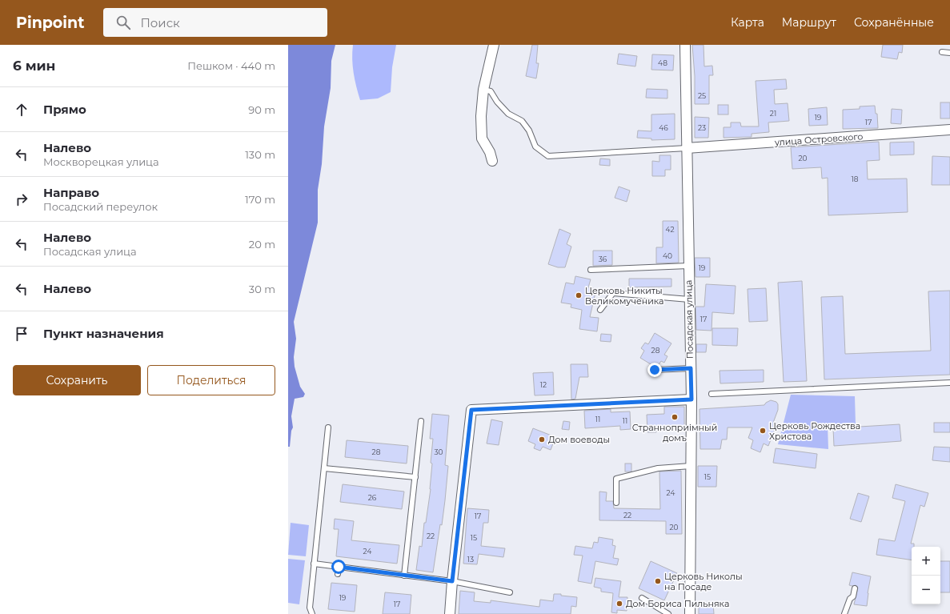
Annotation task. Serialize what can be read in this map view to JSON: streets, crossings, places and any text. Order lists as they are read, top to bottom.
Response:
{
  "streets": {
    "street": ["улица Островского", "Посадская улица"]
  },
  "crossings": [
    ["улица Островского", "Посадская улица"]
  ],
  "places": [
    "Церковь Никиты Великомученика",
    "Странноприiмный домъ",
    "Церковь Рождества Христова",
    "Дом воеводы",
    "Церковь Николы на Посаде",
    "Дом Бориса Пильняка"
  ],
  "house_numbers": [
    "48",
    "25",
    "21",
    "19",
    "17",
    "46",
    "23",
    "20",
    "18",
    "42",
    "40",
    "36",
    "19",
    "17",
    "28",
    "12",
    "11",
    "11",
    "28",
    "30",
    "15",
    "24",
    "26",
    "22",
    "17",
    "20",
    "22",
    "15",
    "24",
    "13",
    "19",
    "17"
  ],
  "page": {
    "header": "Pinpoint",
    "search": "Поиск",
    "nav": ["Карта", "Маршрут", "Сохранённые"],
    "heading": ["6 мин", "Пешком · 440 m"],
    "list": [
      ["Прямо", "90 m"],
      ["Налево", "Москворецкая улица", "130 m"],
      ["Направо", "Посадский переулок", "170 m"],
      ["Налево", "Посадская улица", "20 m"],
      ["Налево", "30 m"],
      "Пункт назначения"
    ],
    "buttons": ["Сохранить", "Поделиться"],
    "map_buttons": ["+", "−"]
  }
}
